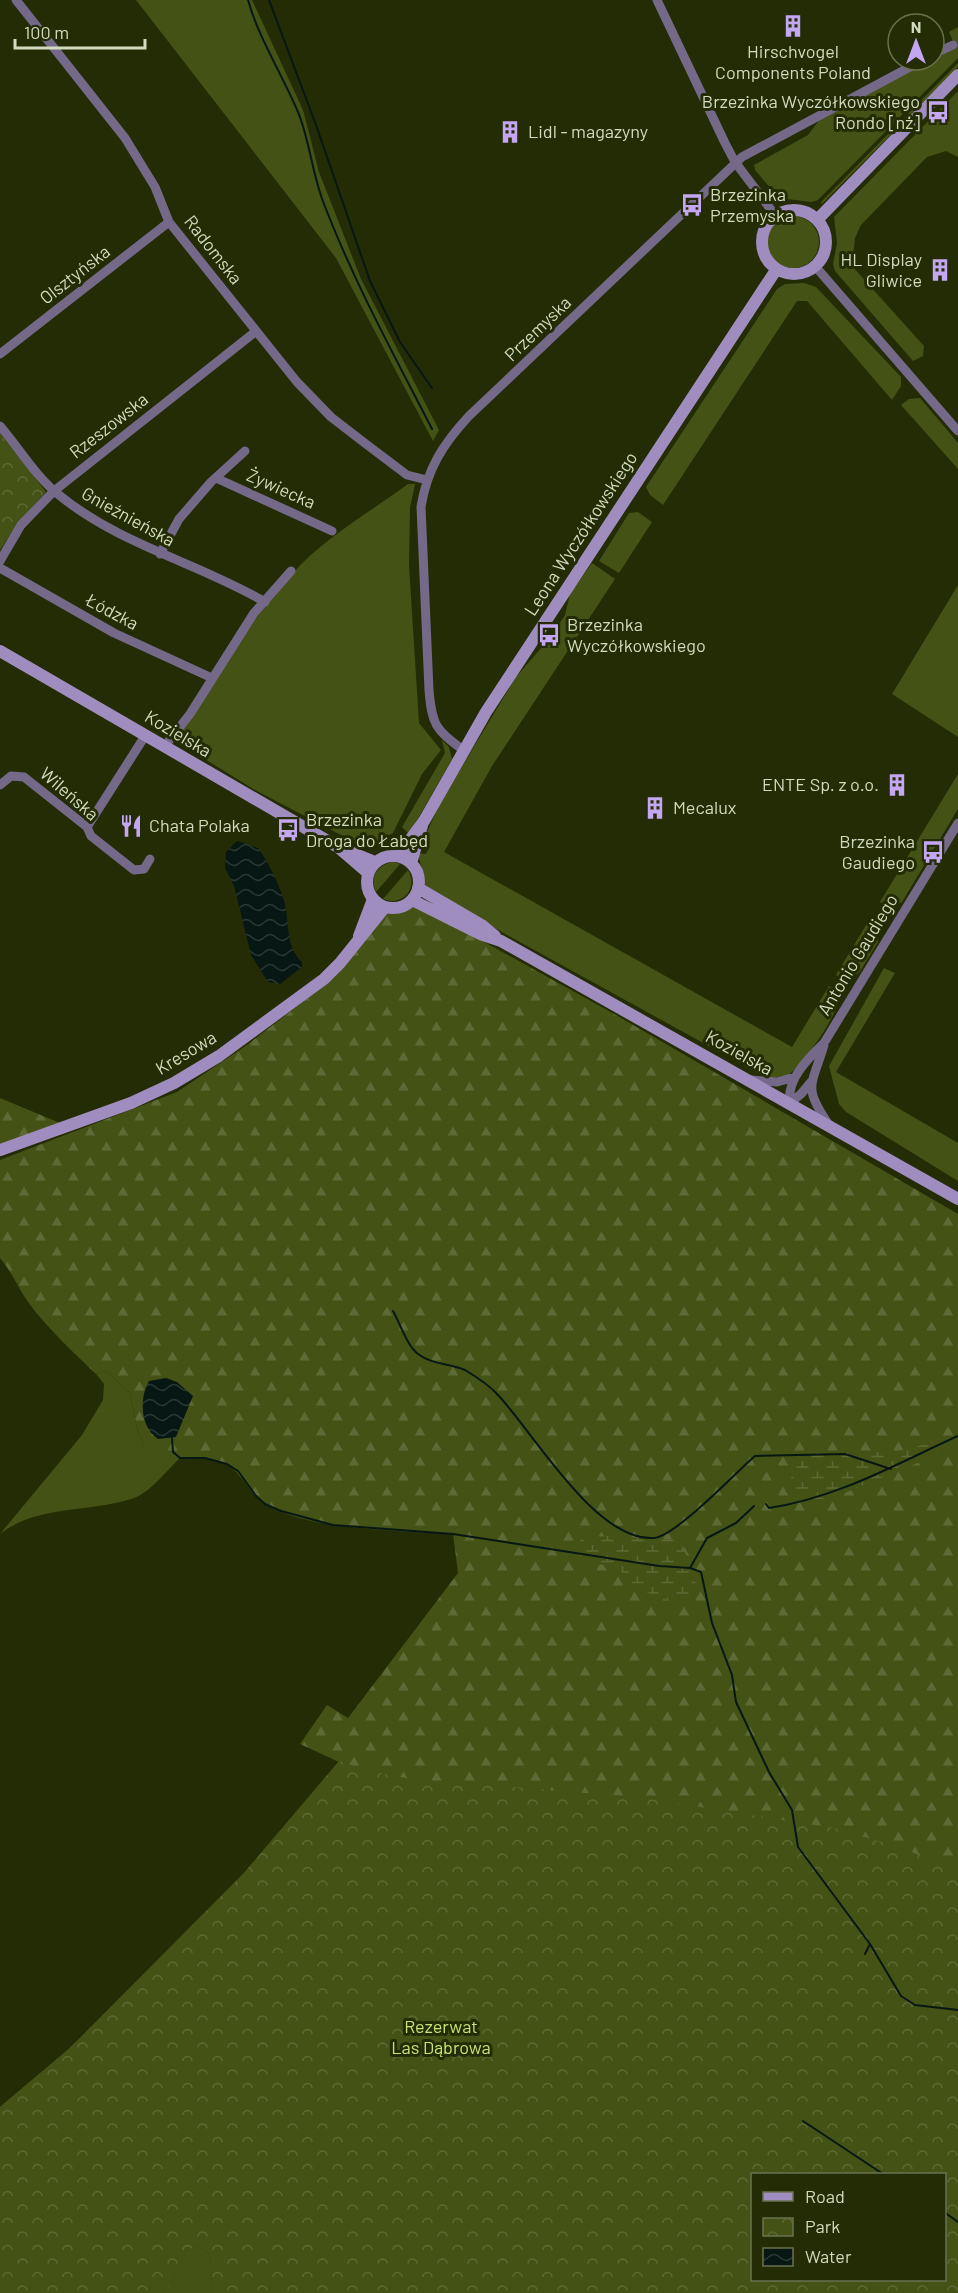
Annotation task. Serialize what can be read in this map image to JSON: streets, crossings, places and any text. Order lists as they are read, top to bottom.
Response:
{
  "streets": {
    "street": [
      "Radomska",
      "Olsztyńska",
      "Przemyska",
      "Rzeszowska",
      "Żywiecka",
      "Gnieźnieńska",
      "Leona Wyczółkowskiego",
      "Łódzka",
      "Kozielska",
      "Wileńska",
      "Antonio Gaudiego",
      "Kresowa"
    ]
  },
  "crossings": [
    ["Radomska", "Olsztyńska"],
    ["Radomska", "Przemyska"],
    ["Radomska", "Rzeszowska"],
    ["Przemyska", "Leona Wyczółkowskiego"],
    ["Rzeszowska", "Gnieźnieńska"],
    ["Żywiecka", "Gnieźnieńska"],
    ["Leona Wyczółkowskiego", "Kozielska"],
    ["Leona Wyczółkowskiego", "Kresowa"],
    ["Kozielska", "Antonio Gaudiego"],
    ["Kozielska", "Kresowa"]
  ],
  "parks": ["Rezerwat Las Dąbrowa"],
  "places": {
    "building": [
      "Hirschvogel Components Poland",
      "Lidl - magazyny",
      "HL Display Gliwice",
      "ENTE Sp. z o.o.",
      "Mecalux"
    ],
    "bus stop": [
      "Brzezinka Wyczółkowskiego Rondo [nż]",
      "Brzezinka Przemyska",
      "Brzezinka Wyczółkowskiego",
      "Brzezinka Droga do Łabęd",
      "Brzezinka Gaudiego"
    ],
    "restaurant": ["Chata Polaka"]
  },
  "legend": ["Road", "Park", "Water"],
  "scale_bar": "100 m",
  "north": "top"
}
